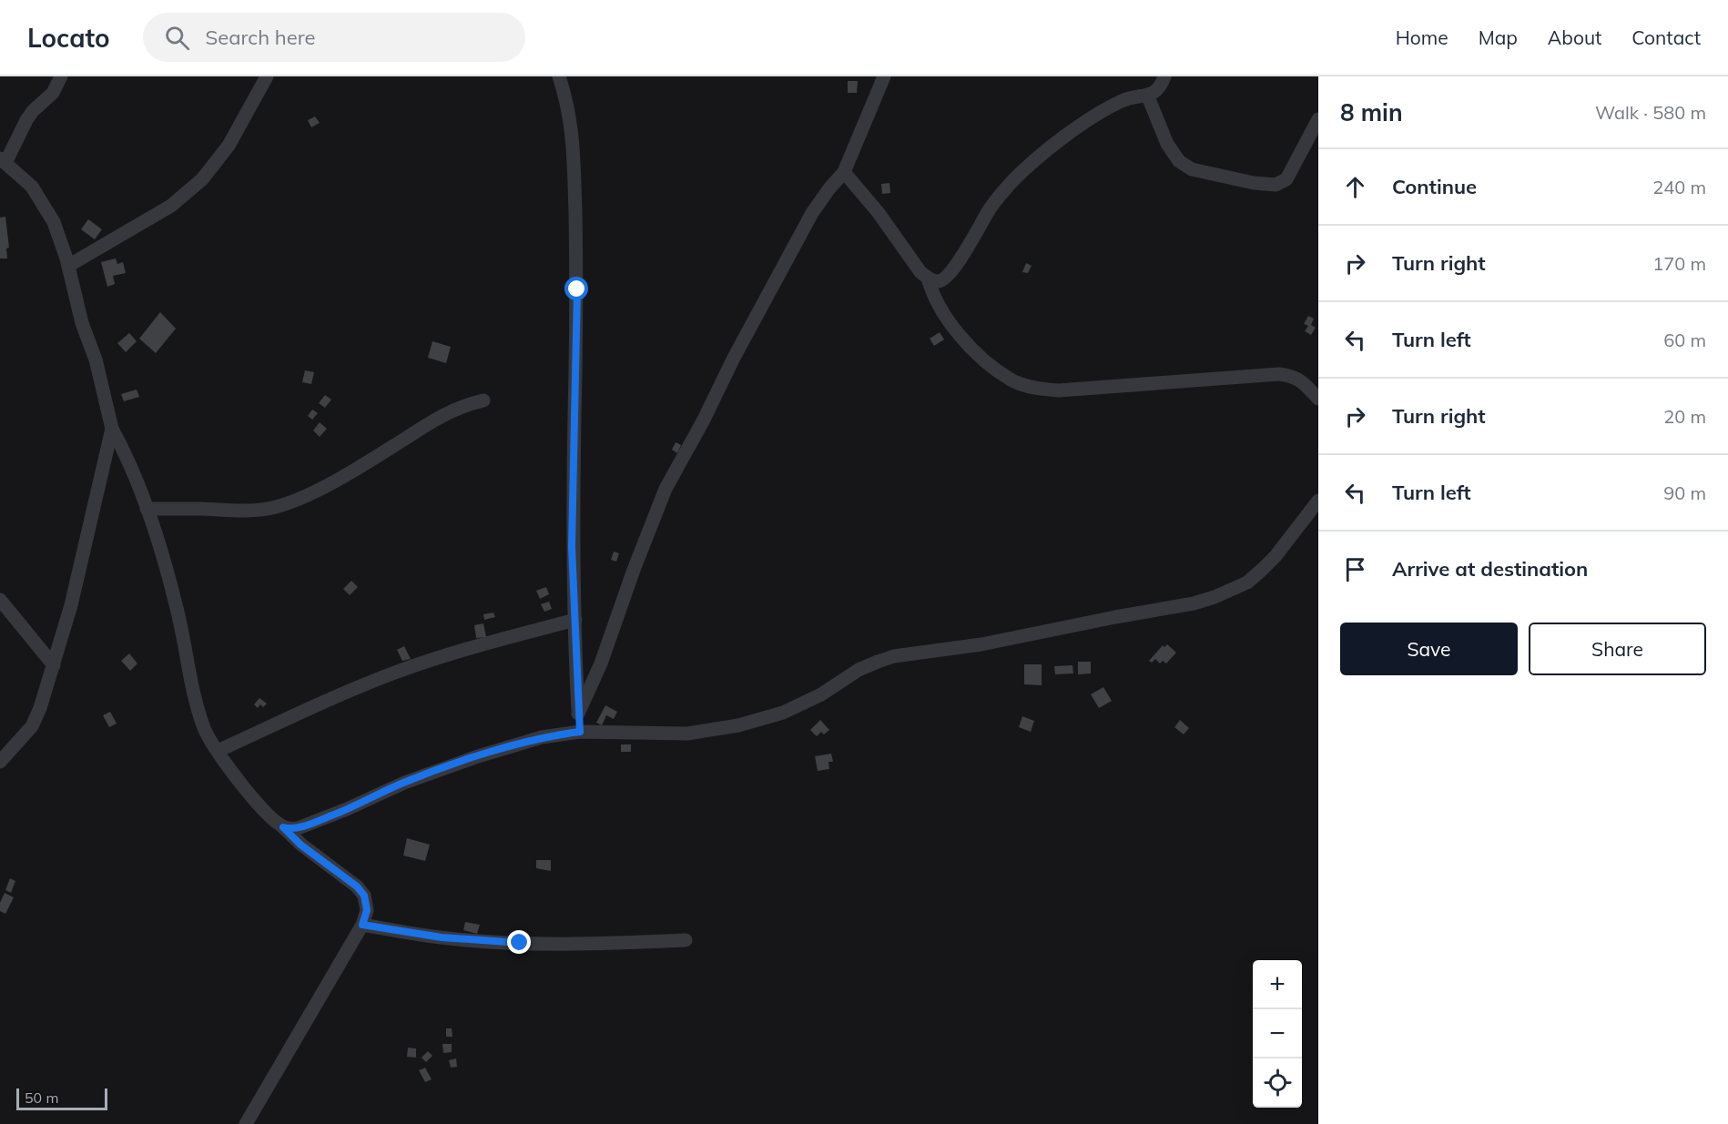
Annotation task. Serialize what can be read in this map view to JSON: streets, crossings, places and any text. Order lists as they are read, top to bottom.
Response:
{
  "scale_bar": "50 m",
  "page": {
    "header": "Locato",
    "search": "Search here",
    "nav": [
      "Home",
      "Map",
      "About",
      "Contact"
    ],
    "heading": ["8 min", "Walk · 580 m"],
    "list": [
      ["Continue", "240 m"],
      ["Turn right", "170 m"],
      ["Turn left", "60 m"],
      ["Turn right", "20 m"],
      ["Turn left", "90 m"],
      "Arrive at destination"
    ],
    "buttons": ["Save", "Share"],
    "map_buttons": ["+", "−"],
    "scale": "50 m"
  }
}
